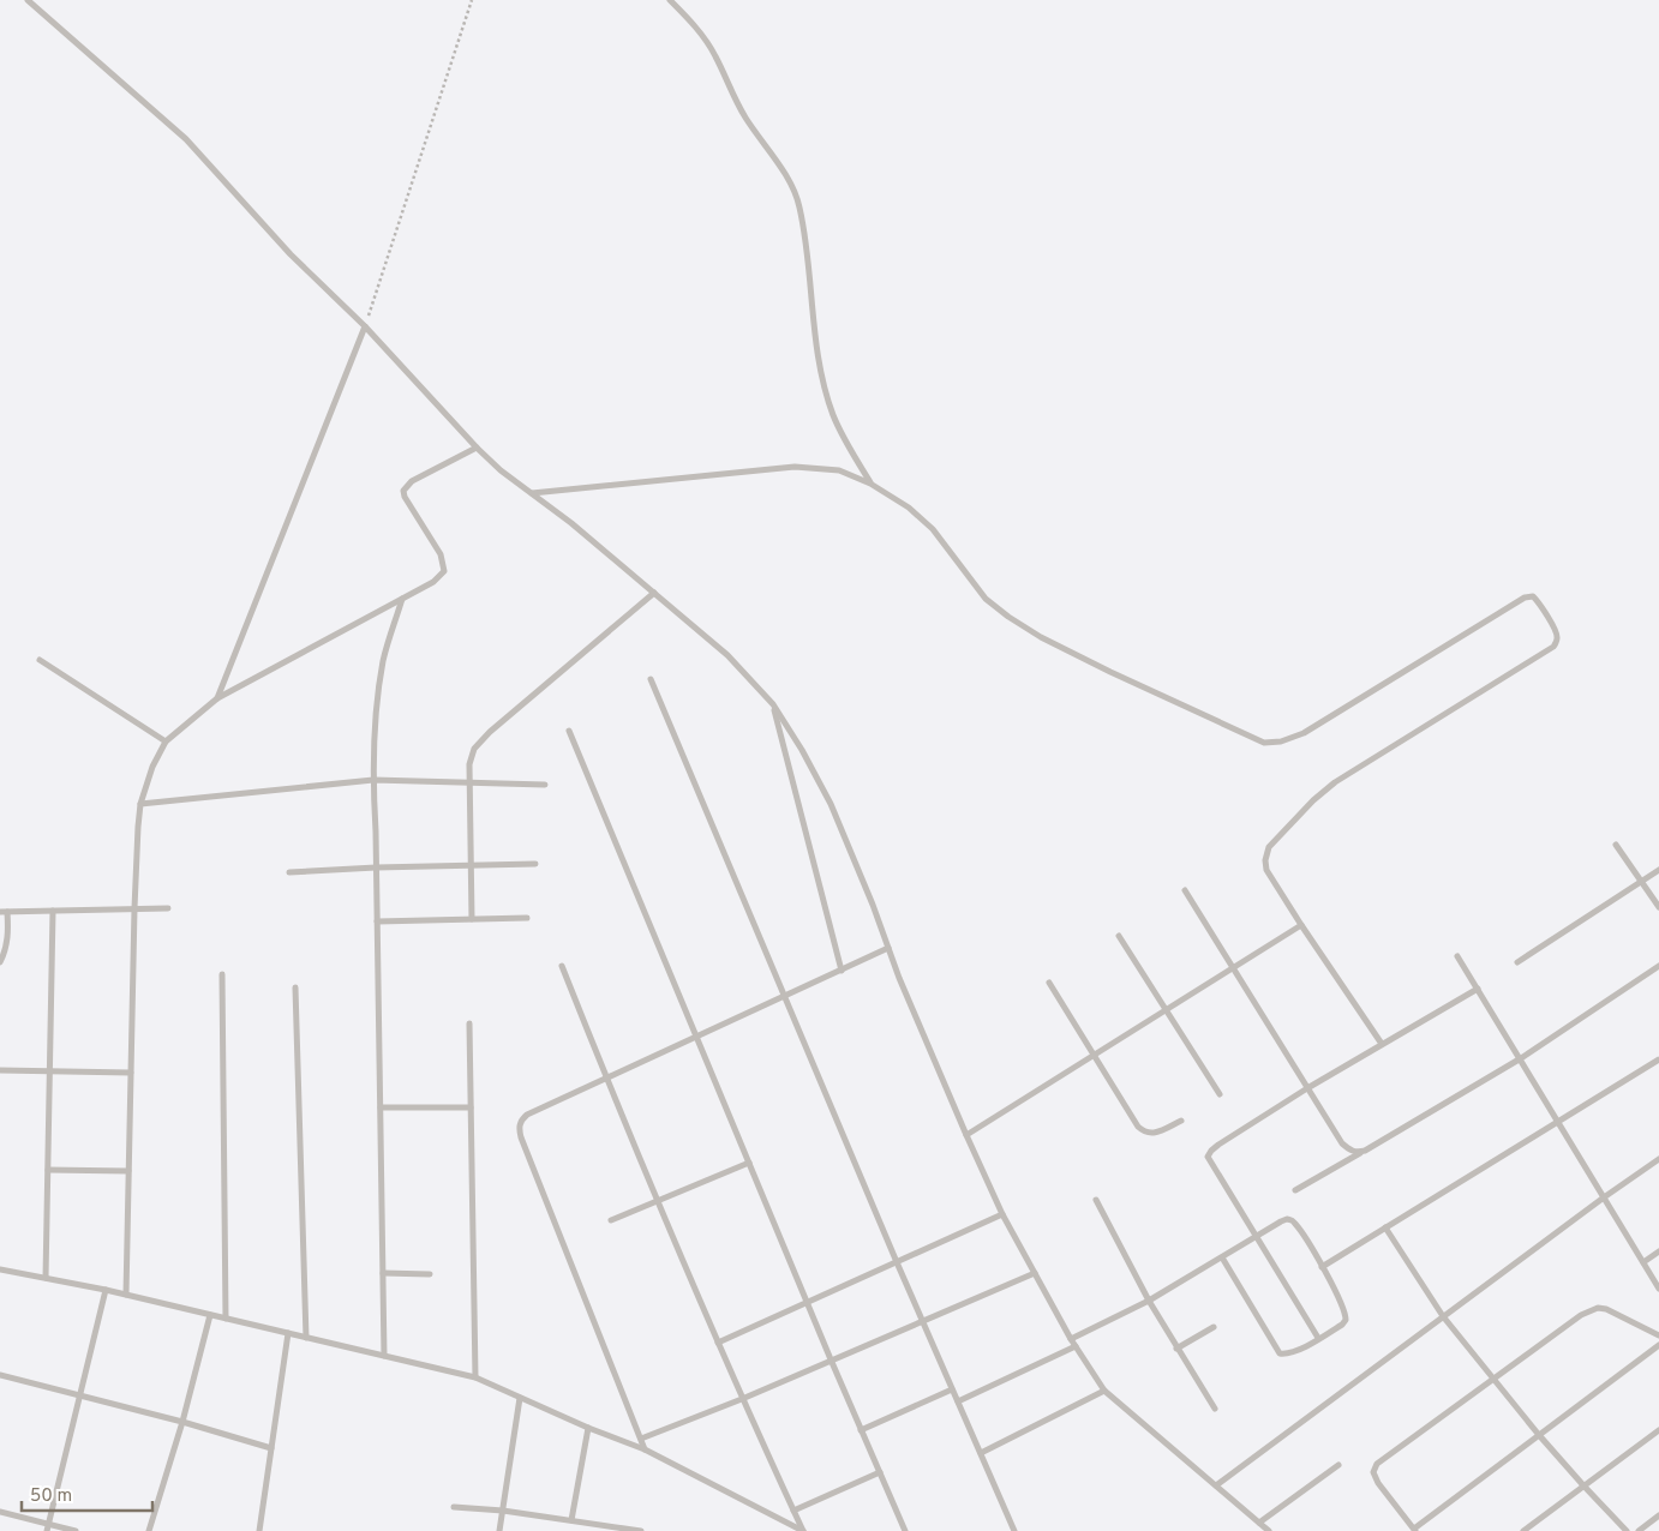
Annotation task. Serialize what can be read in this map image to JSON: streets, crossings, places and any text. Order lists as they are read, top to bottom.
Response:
{
  "scale_bar": "50 m"
}
